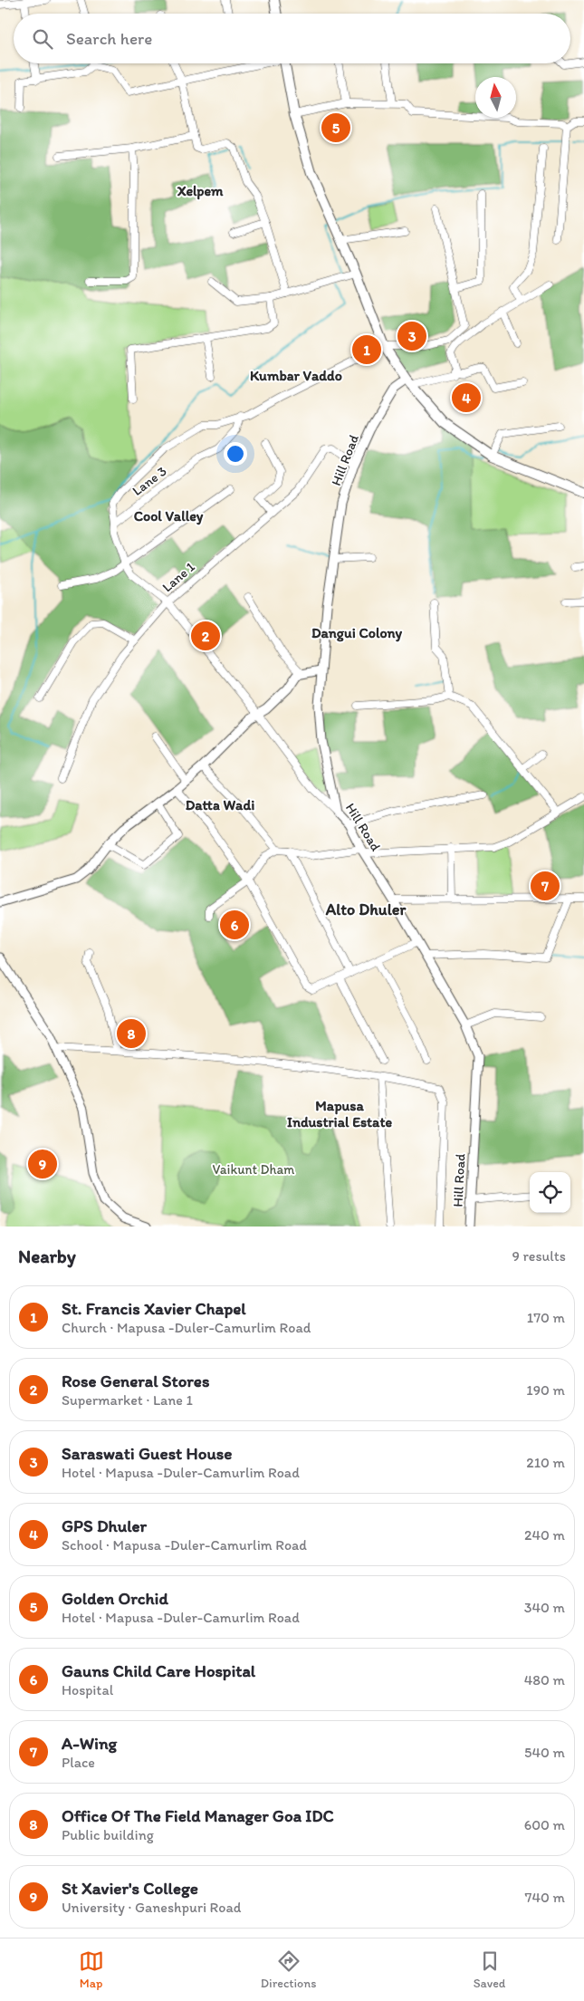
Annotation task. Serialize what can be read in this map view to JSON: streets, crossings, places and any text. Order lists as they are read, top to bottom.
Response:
{
  "streets": {
    "street": ["Hill Road", "Lane 3", "Lane 1"]
  },
  "crossings": [
    ["Hill Road", "Lane 1"]
  ],
  "districts": [
    "Xelpem",
    "Kumbar Vaddo",
    "Cool Valley",
    "Dangui Colony",
    "Datta Wadi",
    "Alto Dhuler",
    "Mapusa Industrial Estate"
  ],
  "parks": ["Vaikunt Dham"],
  "north": "top",
  "page": {
    "search": "Search here",
    "pins": [
      "5",
      "3",
      "1",
      "4",
      "2",
      "7",
      "6",
      "8",
      "9"
    ],
    "heading": ["Nearby", "9 results"],
    "list": [
      {
        "mark": "1",
        "name": "St. Francis Xavier Chapel",
        "note": "Church · Mapusa -Duler-Camurlim Road",
        "value": "170 m"
      },
      {
        "mark": "2",
        "name": "Rose General Stores",
        "note": "Supermarket · Lane 1",
        "value": "190 m"
      },
      {
        "mark": "3",
        "name": "Saraswati Guest House",
        "note": "Hotel · Mapusa -Duler-Camurlim Road",
        "value": "210 m"
      },
      {
        "mark": "4",
        "name": "GPS Dhuler",
        "note": "School · Mapusa -Duler-Camurlim Road",
        "value": "240 m"
      },
      {
        "mark": "5",
        "name": "Golden Orchid",
        "note": "Hotel · Mapusa -Duler-Camurlim Road",
        "value": "340 m"
      },
      {
        "mark": "6",
        "name": "Gauns Child Care Hospital",
        "note": "Hospital",
        "value": "480 m"
      },
      {
        "mark": "7",
        "name": "A-Wing",
        "note": "Place",
        "value": "540 m"
      },
      {
        "mark": "8",
        "name": "Office Of The Field Manager Goa IDC",
        "note": "Public building",
        "value": "600 m"
      },
      {
        "mark": "9",
        "name": "St Xavier's College",
        "note": "University · Ganeshpuri Road",
        "value": "740 m"
      }
    ],
    "nav": ["Map", "Directions", "Saved"]
  }
}
